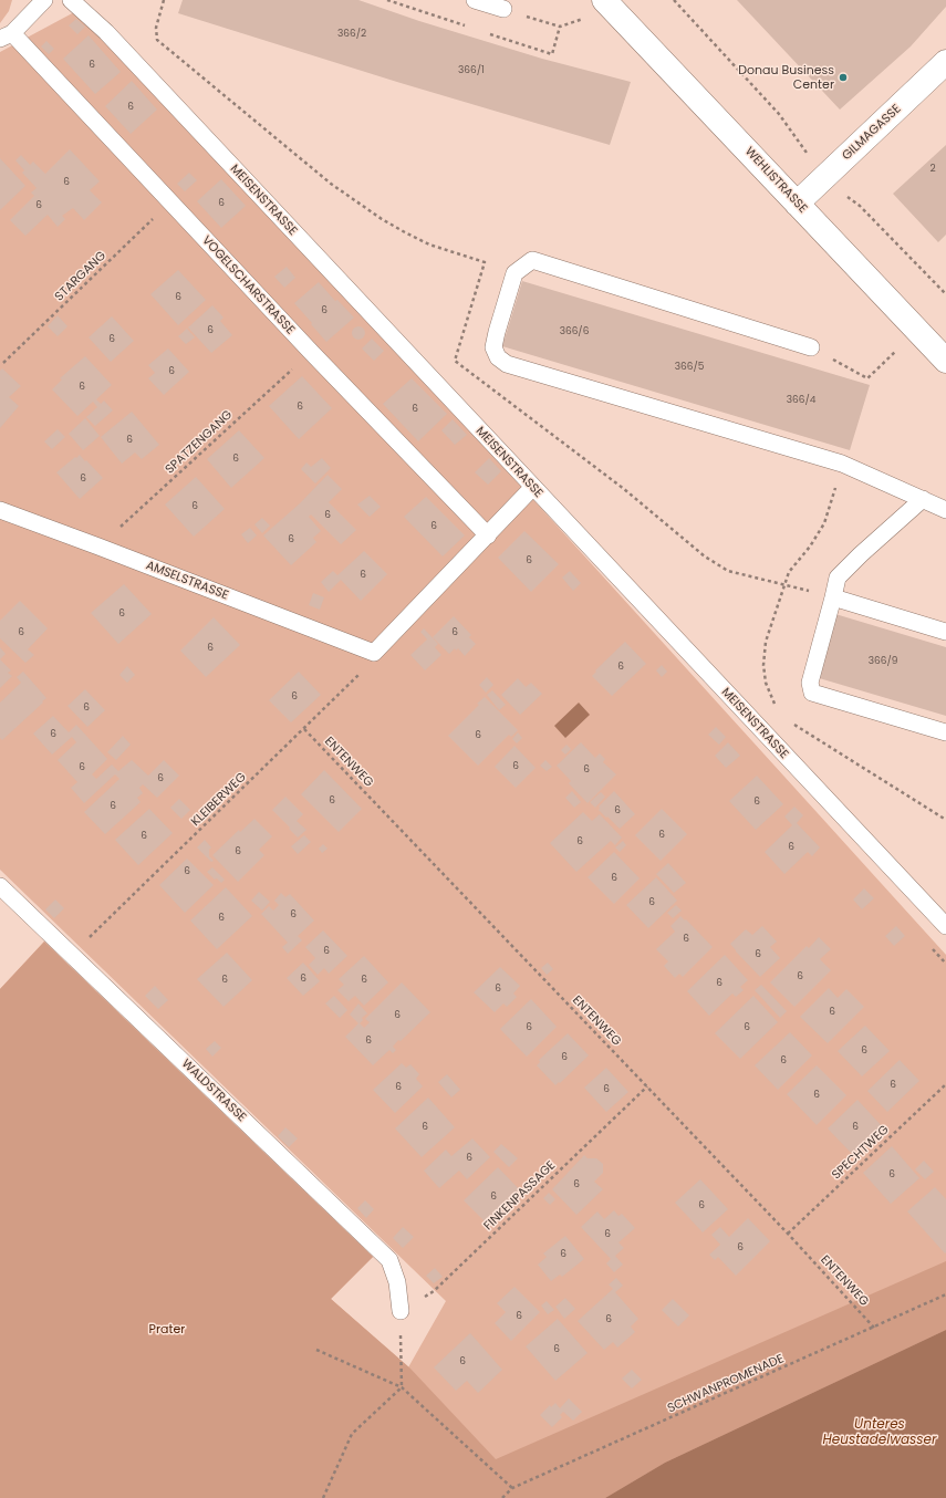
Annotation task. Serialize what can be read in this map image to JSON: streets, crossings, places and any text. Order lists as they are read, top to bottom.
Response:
{
  "streets": {
    "street": ["GILMAGASSE", "WEHLISTRASSE"],
    "lane": [
      "MEISENSTRASSE",
      "VOGELSCHARSTRASSE",
      "AMSELSTRASSE",
      "WALDSTRASSE"
    ],
    "path": [
      "STARGANG",
      "SPATZENGANG",
      "ENTENWEG",
      "KLEIBERWEG",
      "SPECHTWEG",
      "FINKENPASSAGE",
      "SCHWANPROMENADE"
    ]
  },
  "crossings": [
    ["GILMAGASSE", "WEHLISTRASSE"],
    ["STARGANG", "VOGELSCHARSTRASSE"],
    ["VOGELSCHARSTRASSE", "SPATZENGANG"],
    ["SPATZENGANG", "AMSELSTRASSE"],
    ["AMSELSTRASSE", "KLEIBERWEG"],
    ["ENTENWEG", "KLEIBERWEG"],
    ["ENTENWEG", "SPECHTWEG"],
    ["ENTENWEG", "FINKENPASSAGE"],
    ["ENTENWEG", "SCHWANPROMENADE"],
    ["KLEIBERWEG", "WALDSTRASSE"],
    ["WALDSTRASSE", "FINKENPASSAGE"]
  ],
  "water": ["Unteres Heustadelwasser"],
  "parks": ["Prater"],
  "places": ["Donau Business Center"],
  "house_numbers": [
    "366/2",
    "6",
    "366/1",
    "6",
    "2",
    "6",
    "6",
    "6",
    "6",
    "6",
    "6",
    "366/6",
    "6",
    "366/5",
    "6",
    "6",
    "366/4",
    "6",
    "6",
    "6",
    "6",
    "6",
    "6",
    "6",
    "6",
    "6",
    "6",
    "6",
    "6",
    "6",
    "6",
    "6",
    "366/9",
    "6",
    "6",
    "6",
    "6",
    "6",
    "6",
    "6",
    "6",
    "6",
    "6",
    "6",
    "6",
    "6",
    "6",
    "6",
    "6",
    "6",
    "6",
    "6",
    "6",
    "6",
    "6",
    "6",
    "6",
    "6",
    "6",
    "6",
    "6",
    "6",
    "6",
    "6",
    "6",
    "6",
    "6",
    "6",
    "6",
    "6",
    "6",
    "6",
    "6",
    "6",
    "6",
    "6",
    "6",
    "6",
    "6",
    "6",
    "6",
    "6",
    "6",
    "6",
    "6",
    "6",
    "6",
    "6",
    "6",
    "6",
    "6"
  ]
}
